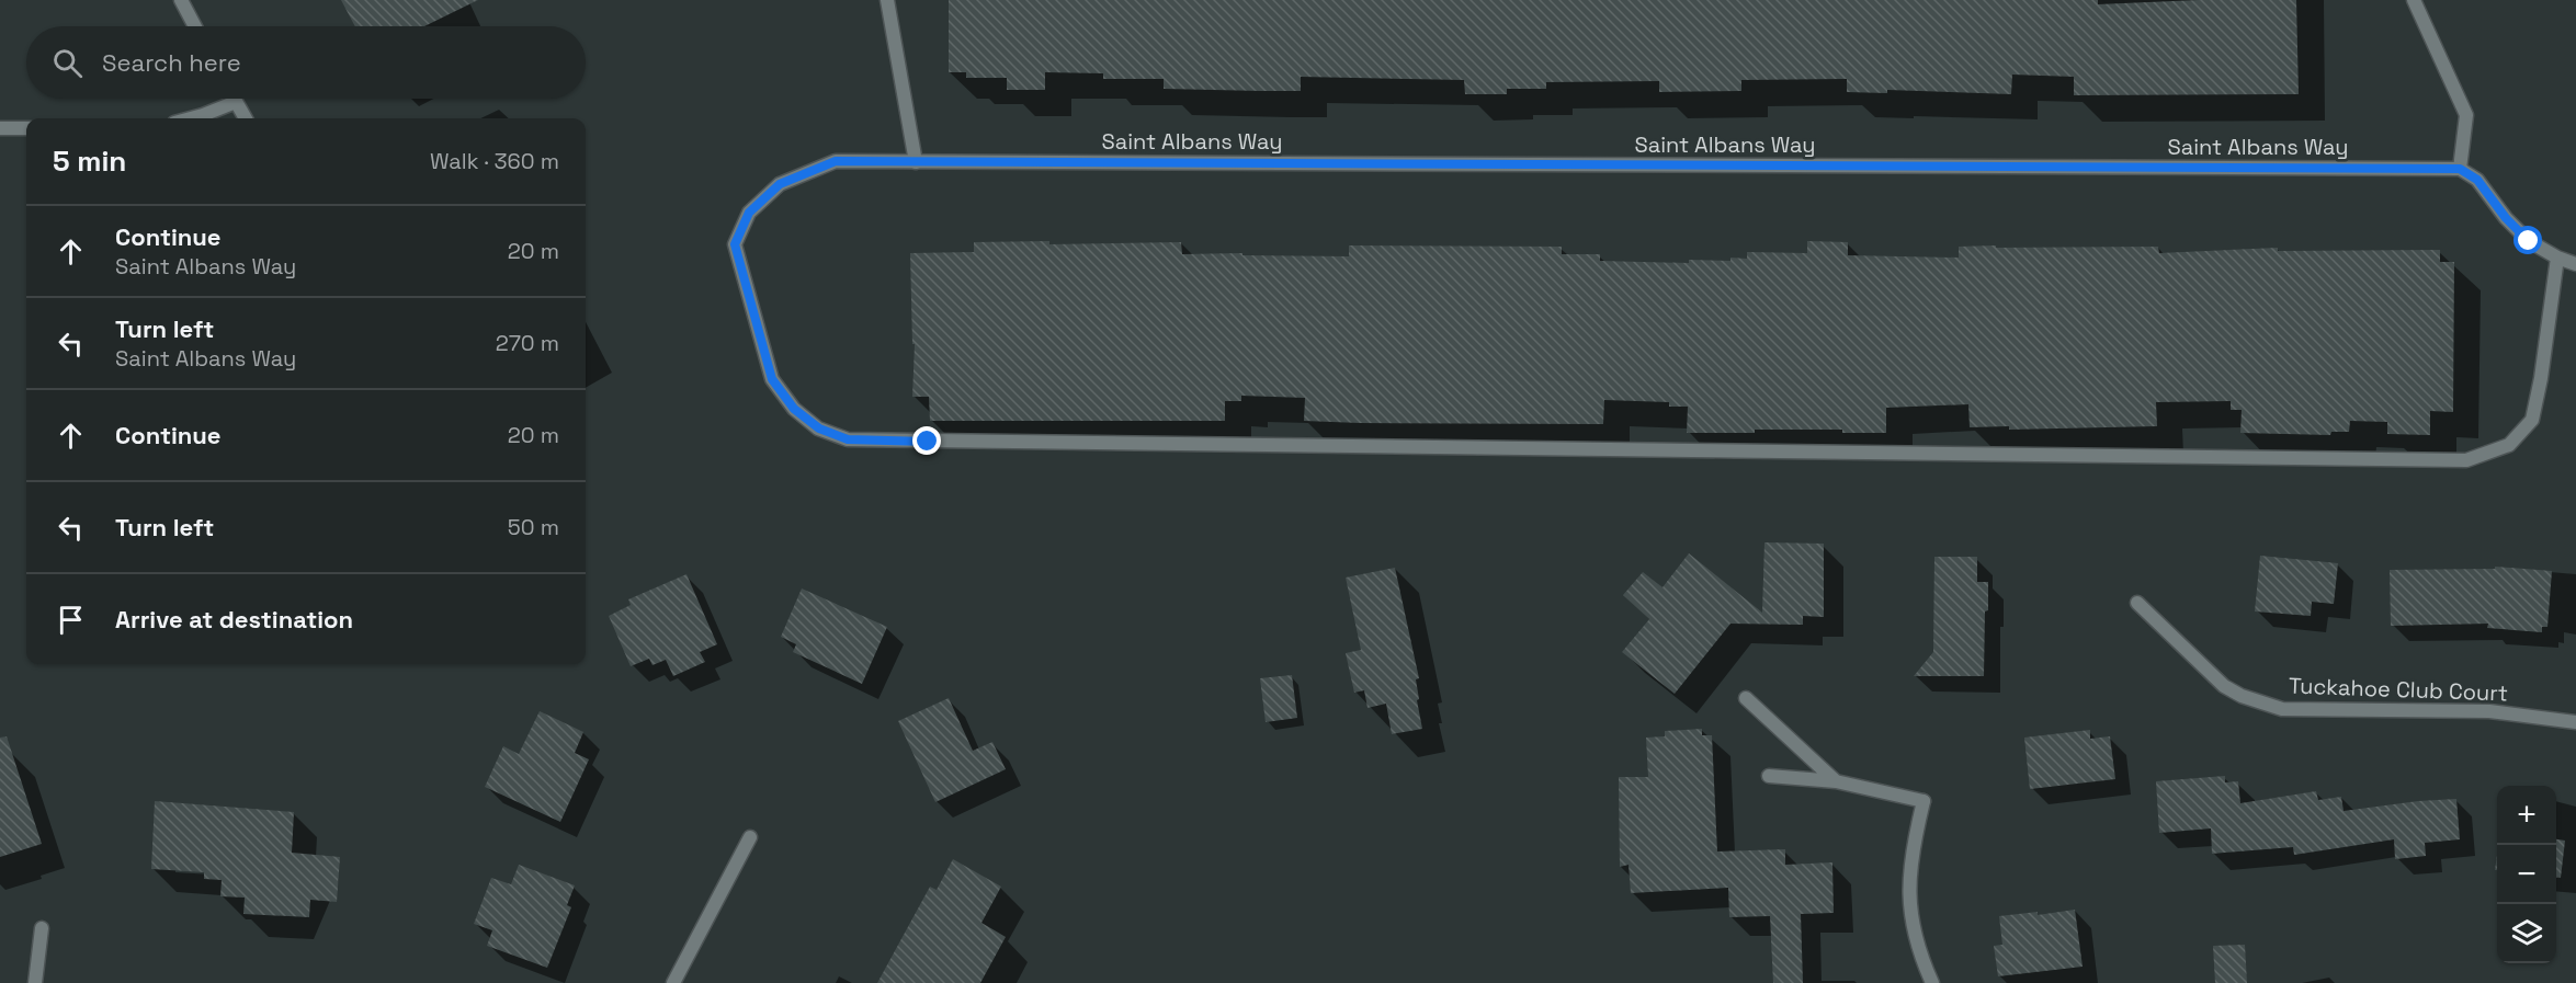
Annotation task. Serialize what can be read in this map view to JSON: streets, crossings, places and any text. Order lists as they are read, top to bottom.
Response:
{
  "streets": {
    "street": ["Saint Albans Way", "Tuckahoe Club Court"]
  },
  "page": {
    "search": "Search here",
    "heading": ["5 min", "Walk · 360 m"],
    "list": [
      ["Continue", "Saint Albans Way", "20 m"],
      ["Turn left", "Saint Albans Way", "270 m"],
      ["Continue", "20 m"],
      ["Turn left", "50 m"],
      "Arrive at destination"
    ],
    "map_buttons": ["+", "−"]
  }
}
